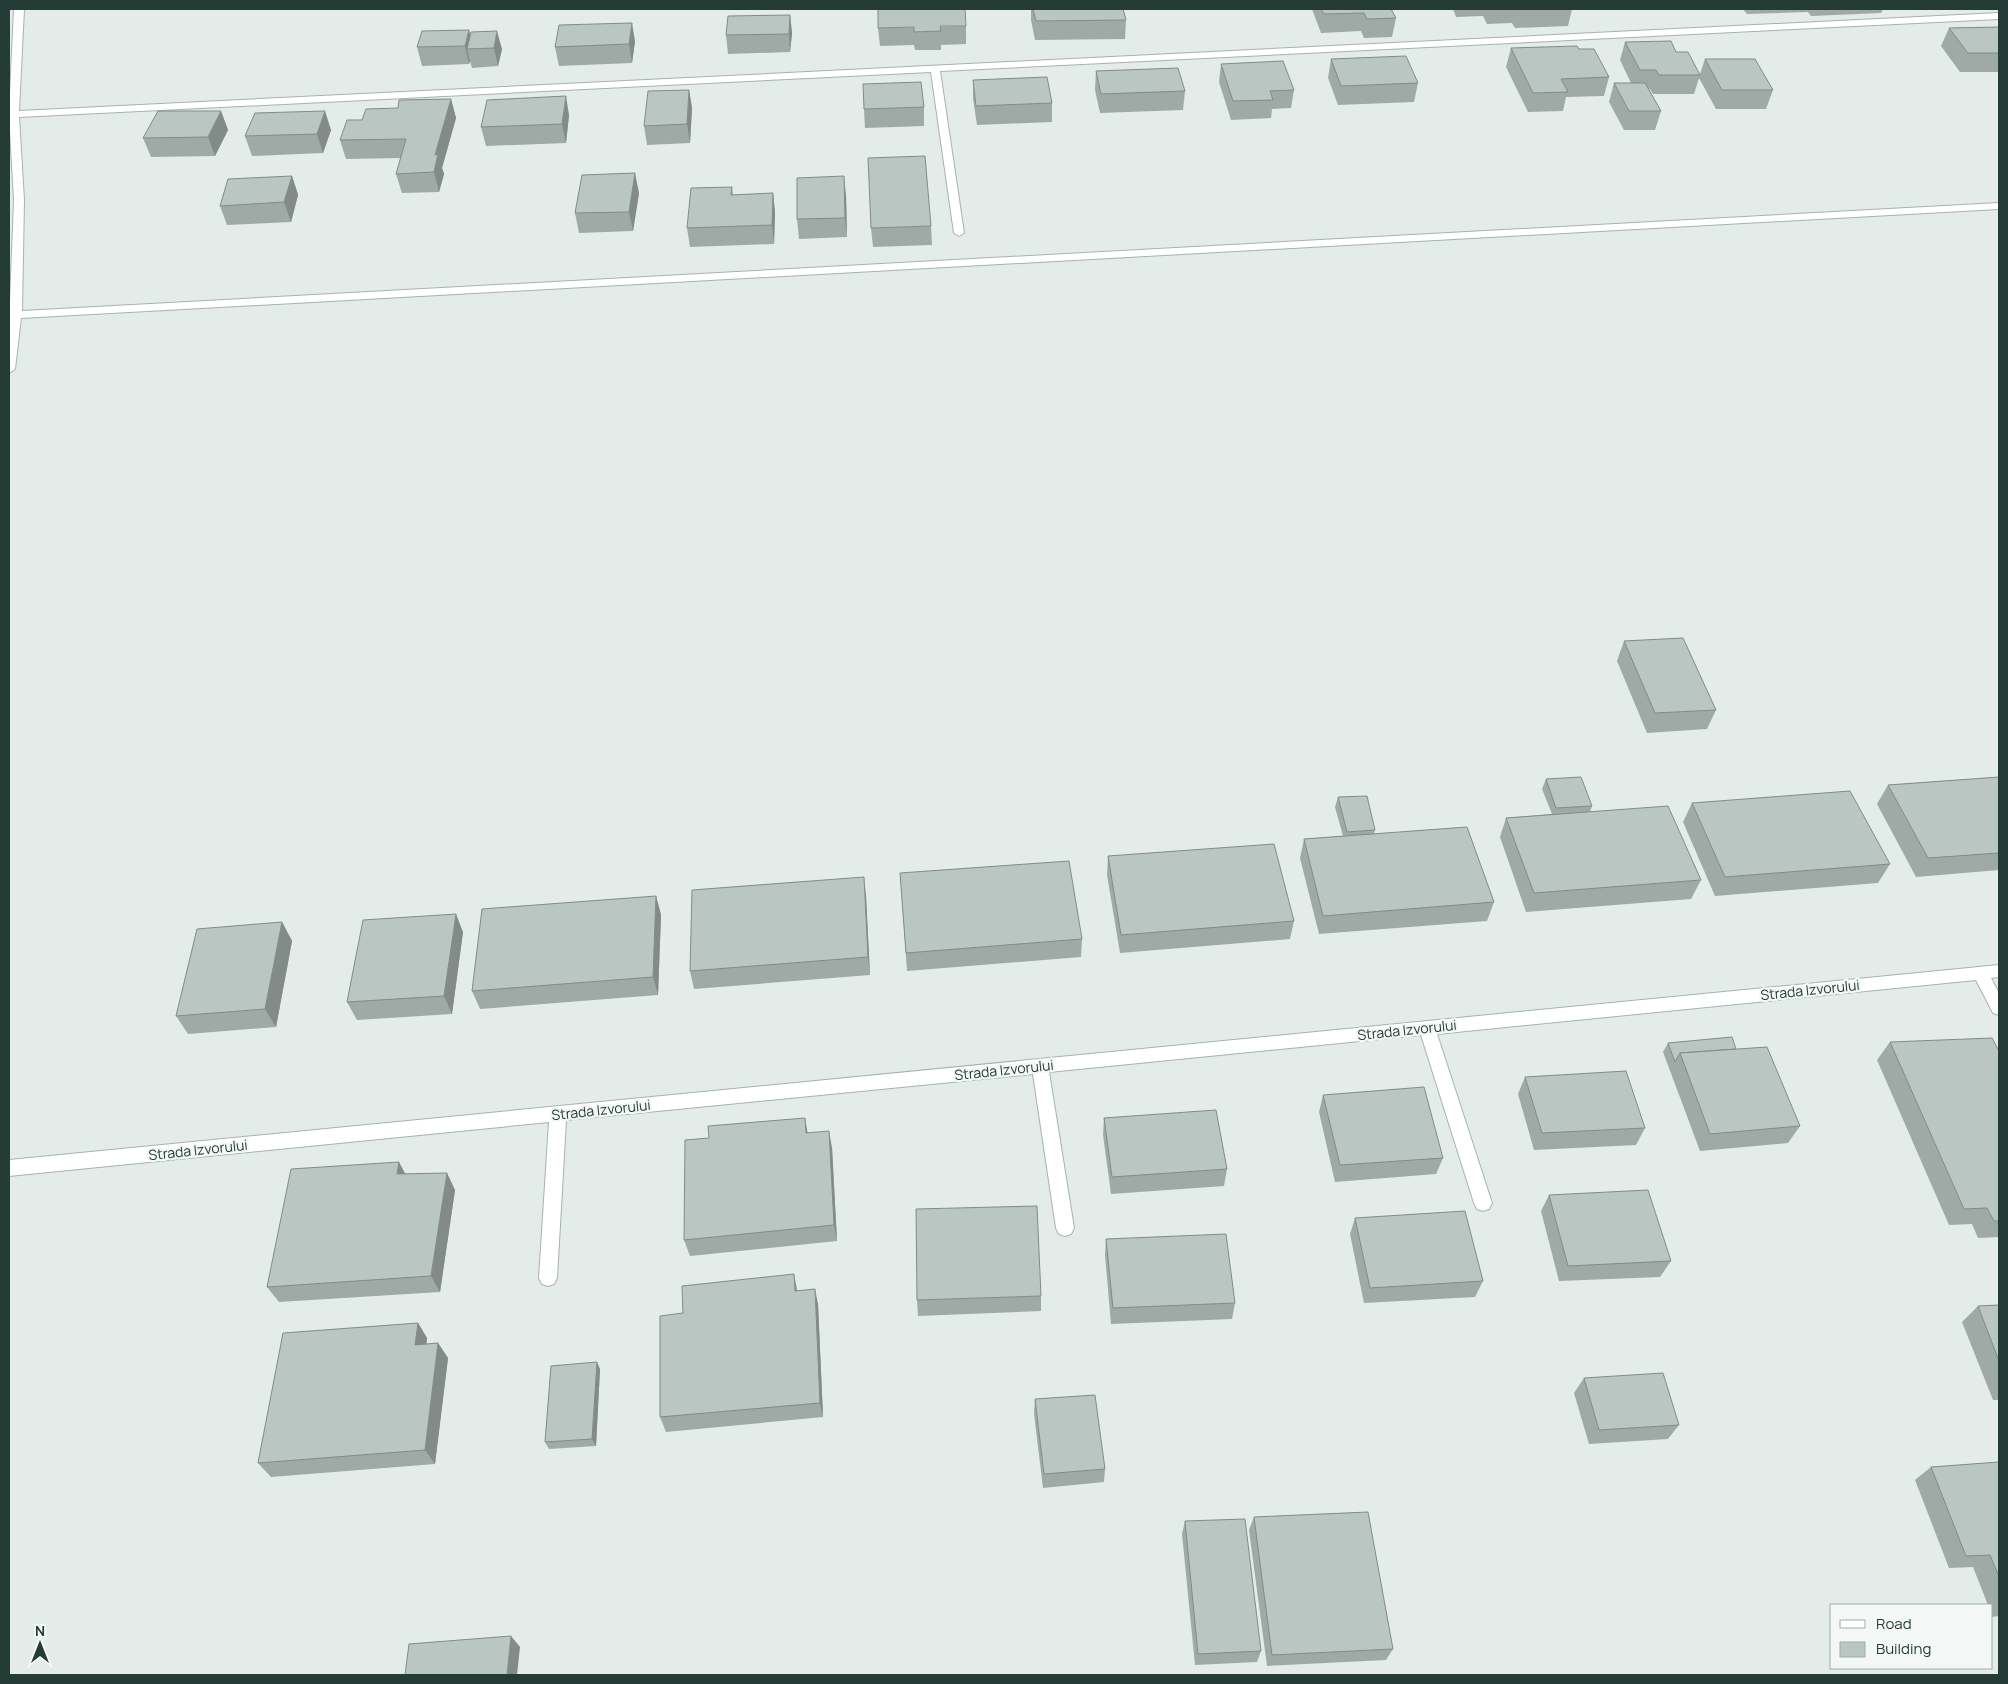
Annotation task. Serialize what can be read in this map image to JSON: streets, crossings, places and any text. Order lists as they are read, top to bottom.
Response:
{
  "streets": {
    "street": ["Strada Izvorului"]
  },
  "legend": ["Road", "Building"],
  "north": "top"
}
